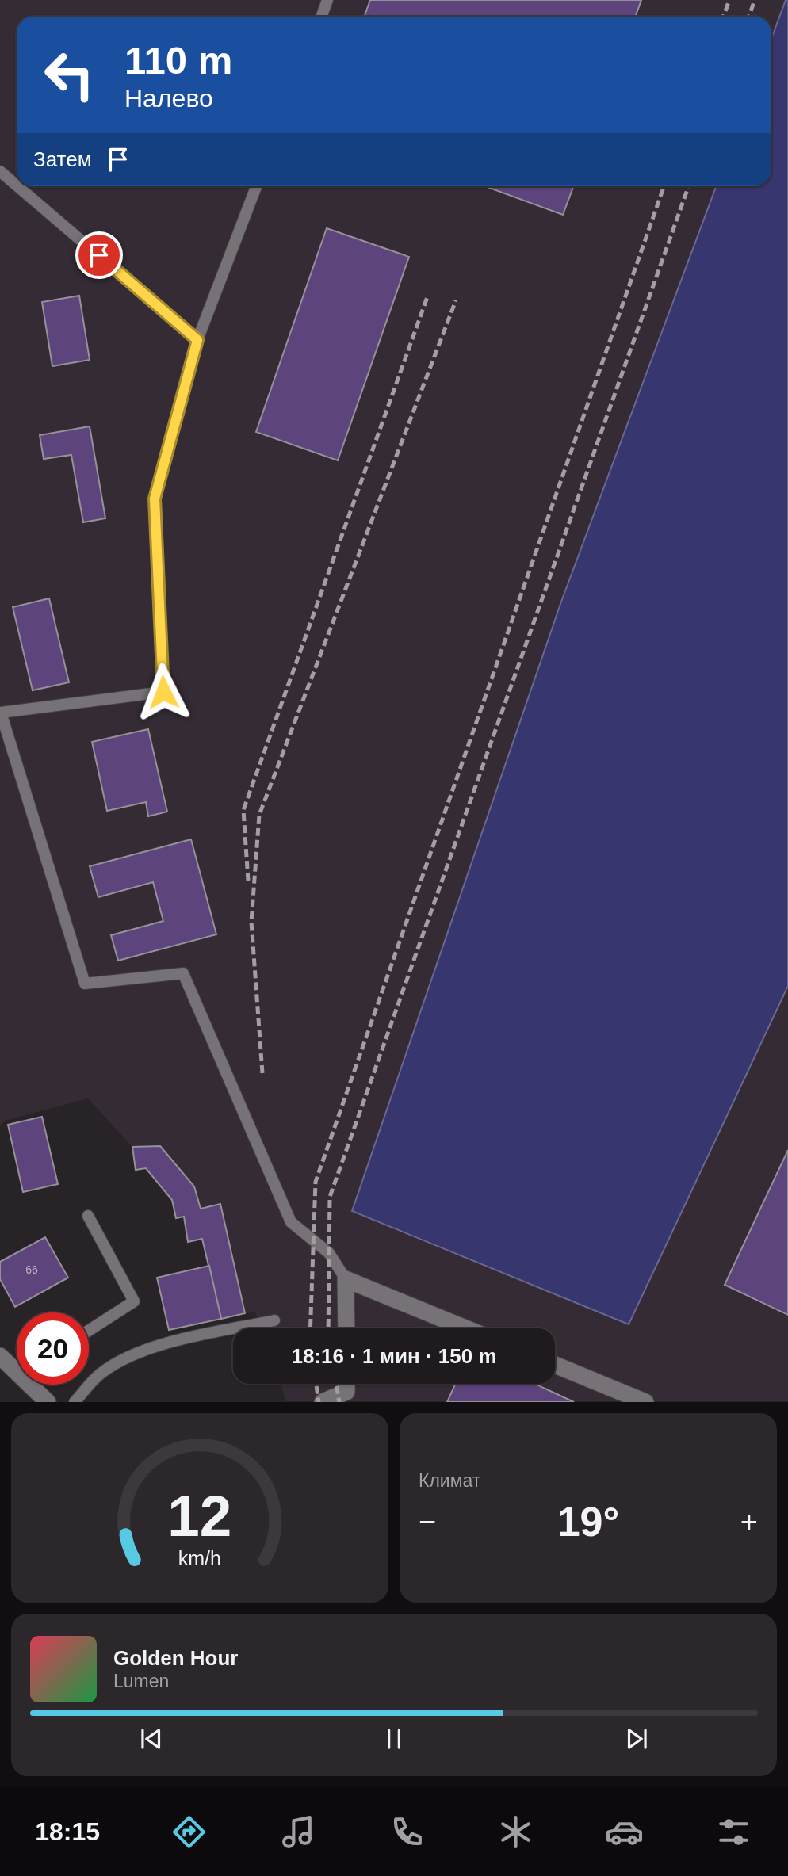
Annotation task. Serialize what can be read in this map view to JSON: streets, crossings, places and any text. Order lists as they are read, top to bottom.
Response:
{
  "house_numbers": ["66"],
  "page": {
    "turn": ["110 m", "Налево"],
    "then": "Затем",
    "limit": "20",
    "trip": "18:16 · 1 мин · 150 m",
    "tile": "Климат",
    "heat": ["−", "19°", "+"],
    "song": ["Golden Hour", "Lumen"],
    "tabs": "18:15",
    "gauge": ["12", "km/h"]
  }
}
